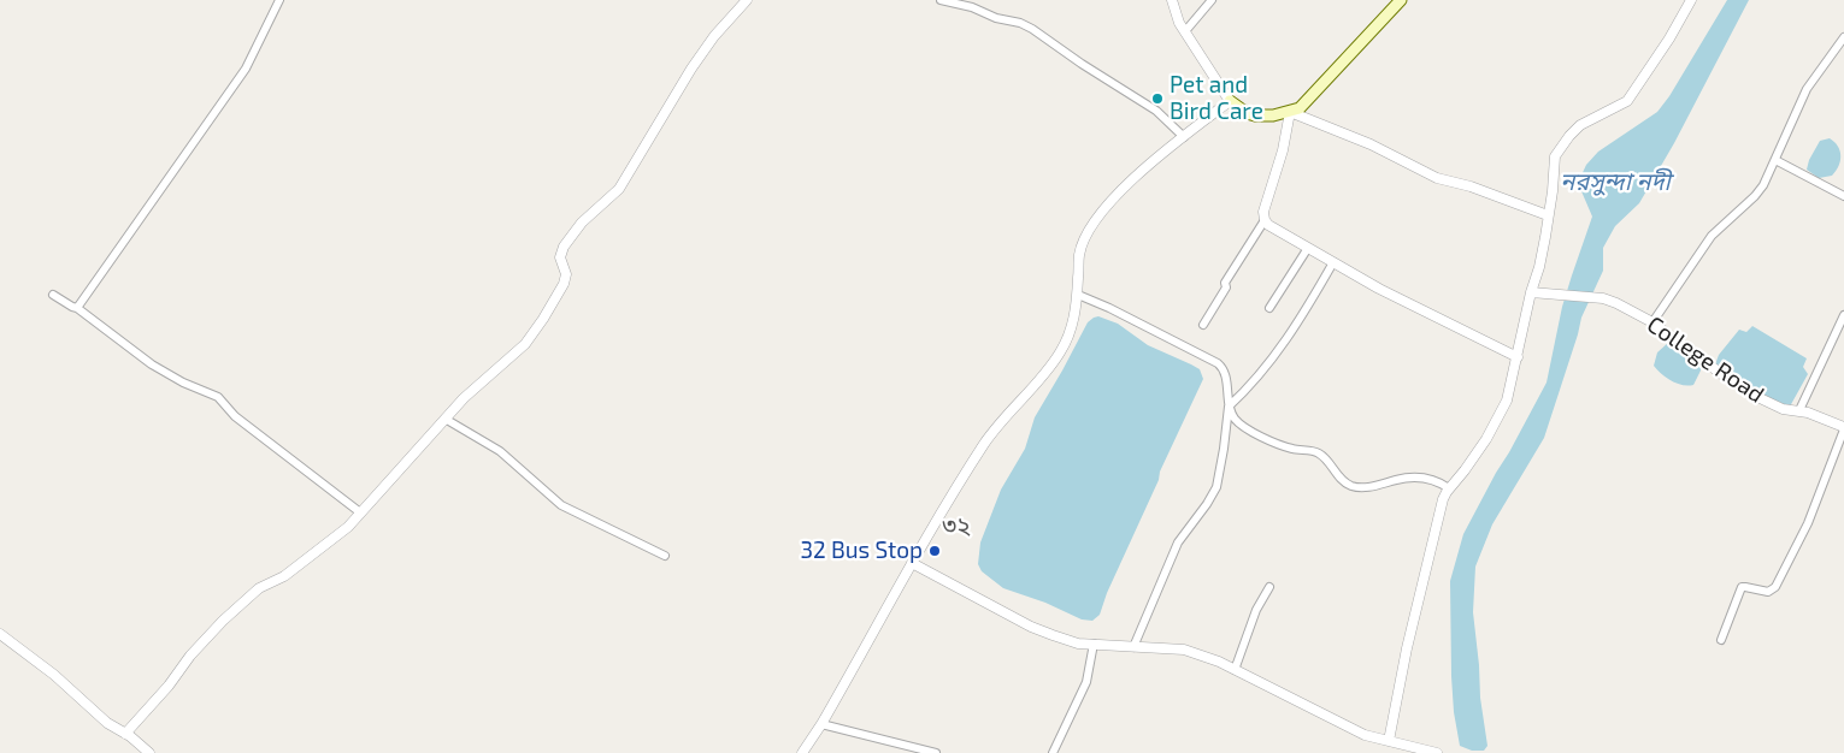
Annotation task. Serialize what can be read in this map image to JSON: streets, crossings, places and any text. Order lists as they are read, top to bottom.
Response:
{
  "streets": {
    "street": ["College Road"]
  },
  "districts": ["৩২"],
  "water": ["নরসুন্দা নদী"],
  "places": ["Pet and Bird Care", "32 Bus Stop"]
}
